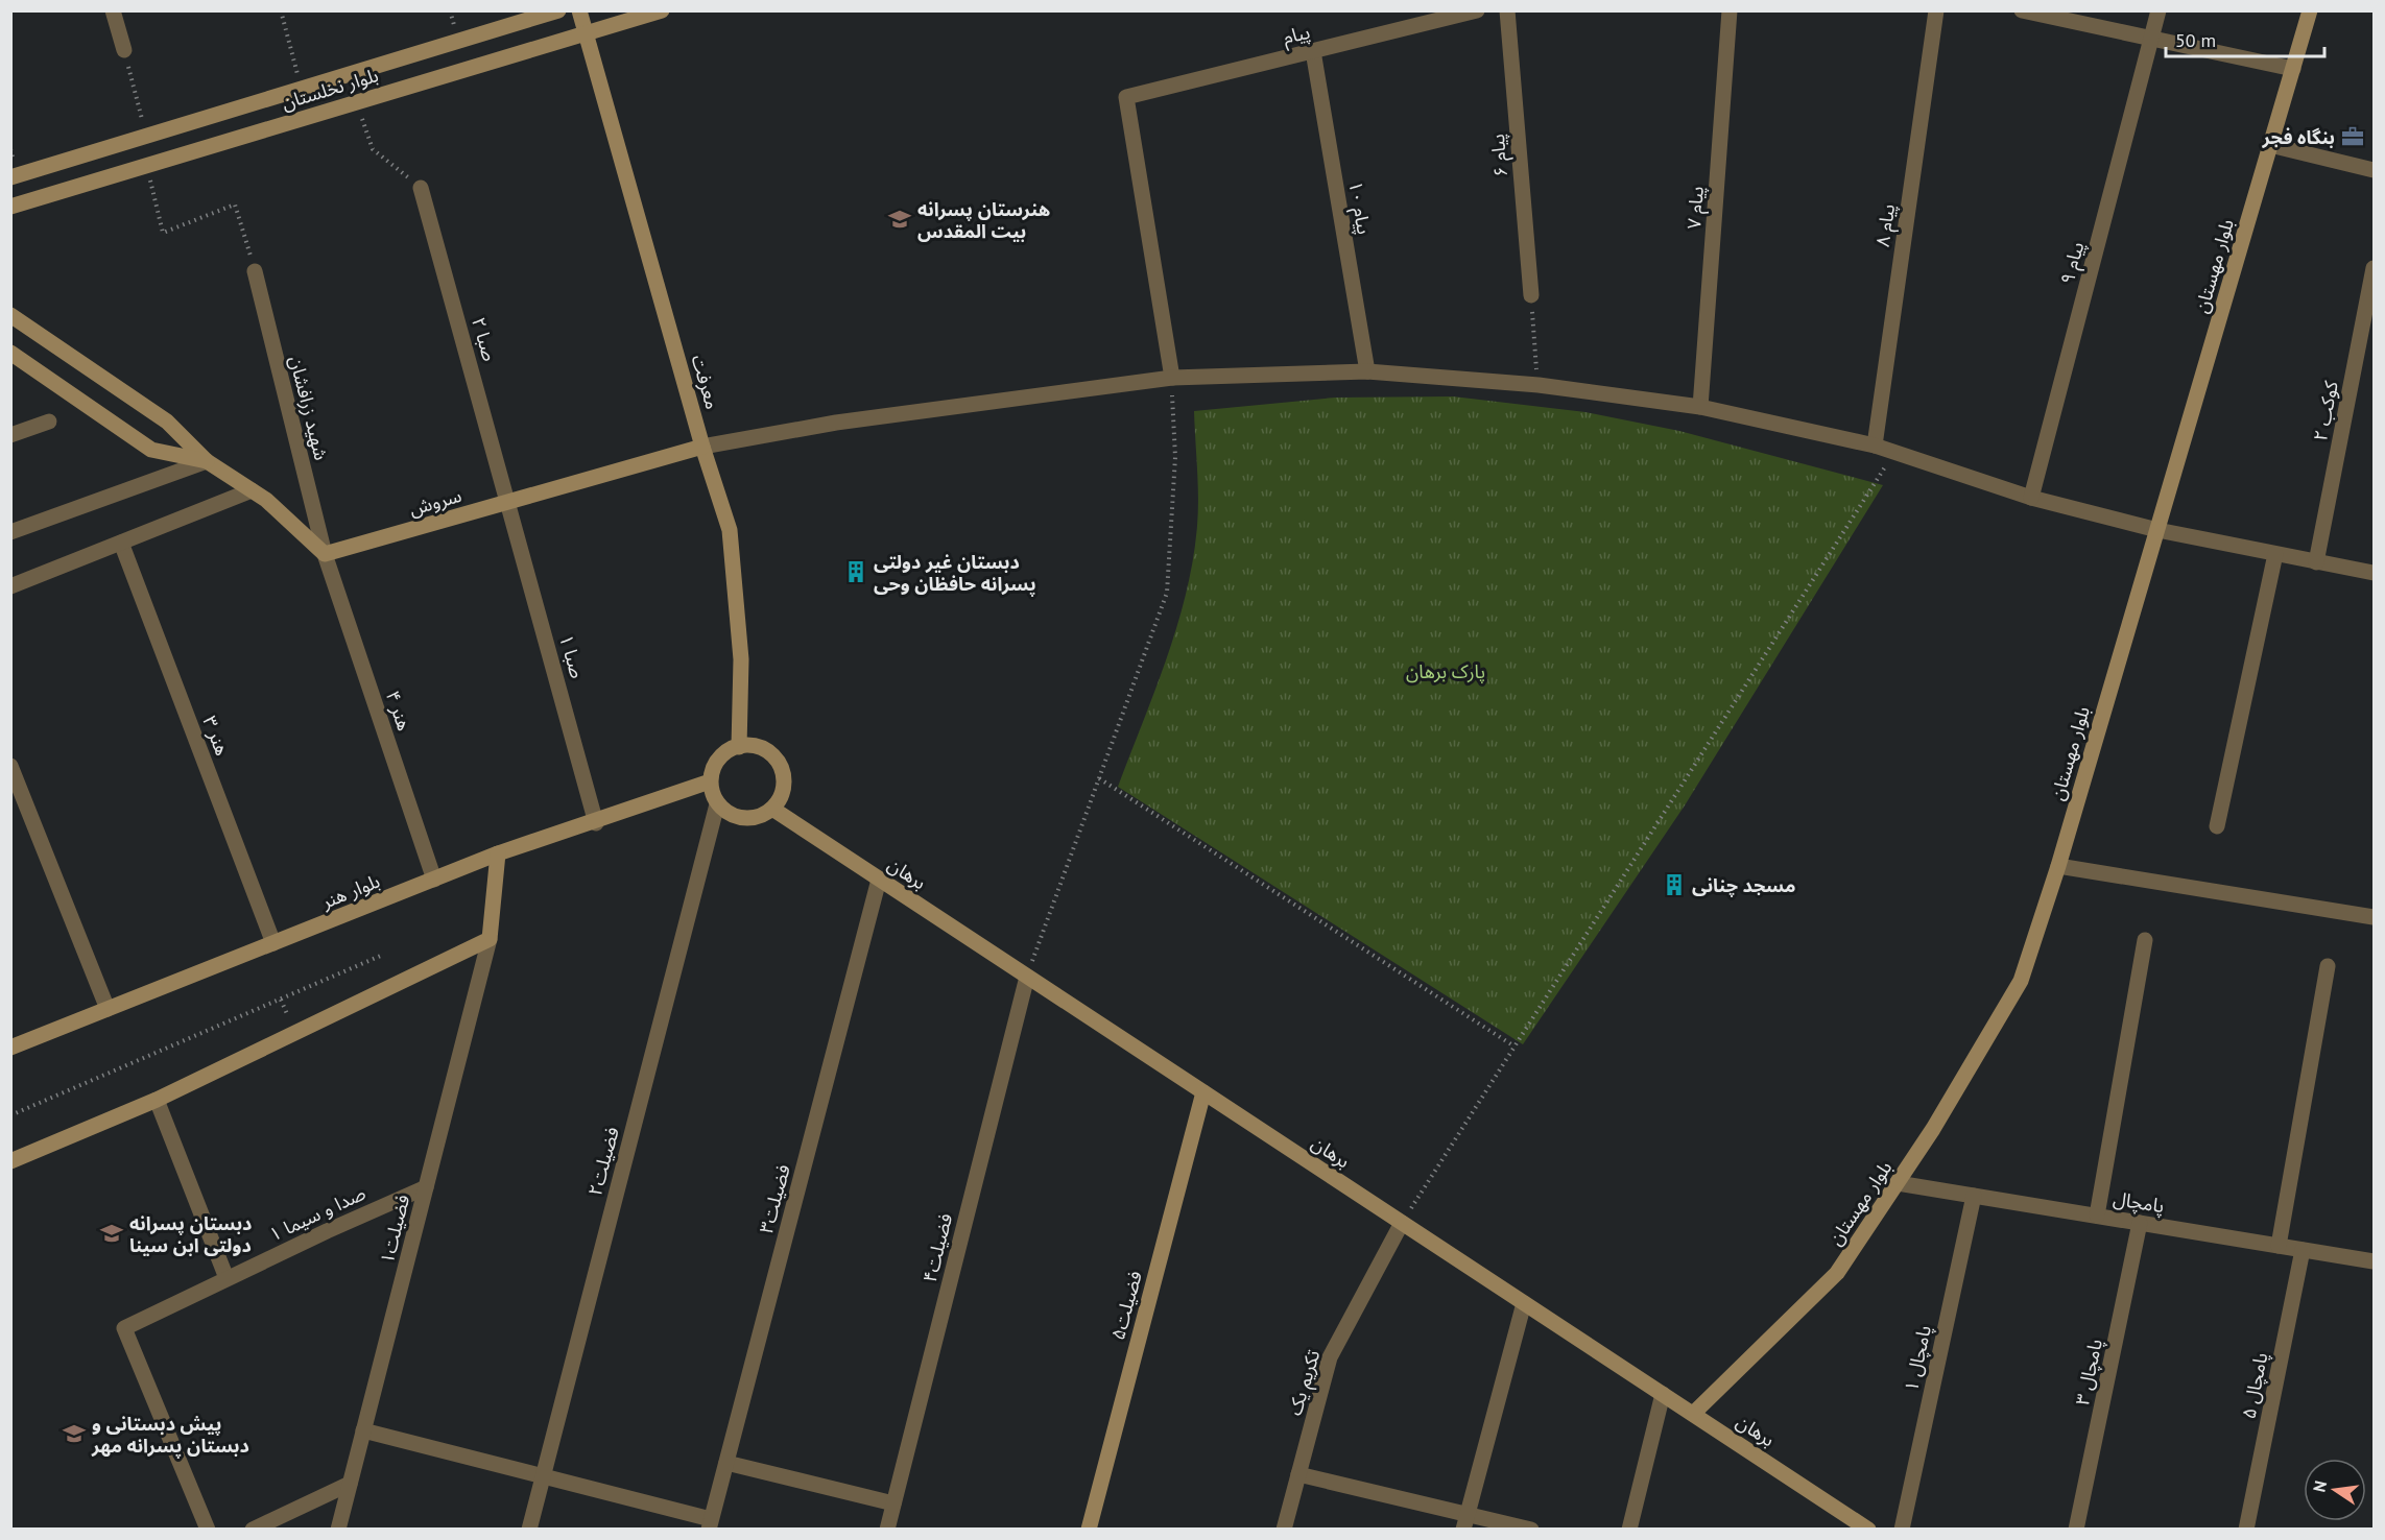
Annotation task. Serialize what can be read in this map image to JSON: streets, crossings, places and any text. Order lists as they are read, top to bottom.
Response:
{
  "streets": {
    "street": [
      "پیام",
      "بلوار نخلستان",
      "پیام ۶",
      "پیام ۱۰",
      "پیام ۷",
      "پیام ۸",
      "پیام ۹",
      "بلوار مهستان",
      "صبا ۲",
      "معرفت",
      "شهید زرافشان",
      "کوکب ۲",
      "سروش",
      "صبا ۱",
      "هنر ۴",
      "هنر ۳",
      "برهان",
      "بلوار هنر",
      "فضیلت۲",
      "فضیلت۳",
      "پامچال",
      "صدا و سیما ۱",
      "فضیلت۱",
      "فضیلت۴",
      "فضیلت۵",
      "پامچال ۱",
      "پامچال ۳",
      "تکریم یک",
      "پامچال ۵"
    ]
  },
  "crossings": [
    ["پیام", "پیام ۱۰"],
    ["بلوار نخلستان", "معرفت"],
    ["بلوار مهستان", "برهان"],
    ["بلوار مهستان", "پامچال"],
    ["صبا ۲", "سروش"],
    ["صبا ۲", "صبا ۱"],
    ["معرفت", "سروش"],
    ["معرفت", "برهان"],
    ["معرفت", "بلوار هنر"],
    ["معرفت", "فضیلت۲"],
    ["شهید زرافشان", "سروش"],
    ["شهید زرافشان", "هنر ۴"],
    ["سروش", "صبا ۱"],
    ["سروش", "هنر ۴"],
    ["صبا ۱", "بلوار هنر"],
    ["هنر ۴", "بلوار هنر"],
    ["هنر ۳", "بلوار هنر"],
    ["برهان", "بلوار هنر"],
    ["برهان", "فضیلت۲"],
    ["برهان", "فضیلت۳"],
    ["برهان", "فضیلت۴"],
    ["برهان", "فضیلت۵"],
    ["برهان", "تکریم یک"],
    ["بلوار هنر", "فضیلت۲"],
    ["پامچال", "پامچال ۱"],
    ["پامچال", "پامچال ۳"],
    ["پامچال", "پامچال ۵"],
    ["صدا و سیما ۱", "فضیلت۱"]
  ],
  "parks": ["پارک برهان"],
  "places": {
    "office": ["بنگاه فجر"],
    "school or university": ["هنرستان پسرانه بیت المقدس", "دبستان پسرانه دولتی ابن سینا", "پیش دبستانی و دبستان پسرانه مهر"],
    "building": ["دبستان غیر دولتی پسرانه حافظان وحی", "مسجد چنانی"]
  },
  "scale_bar": "50 m",
  "north": "left"
}
